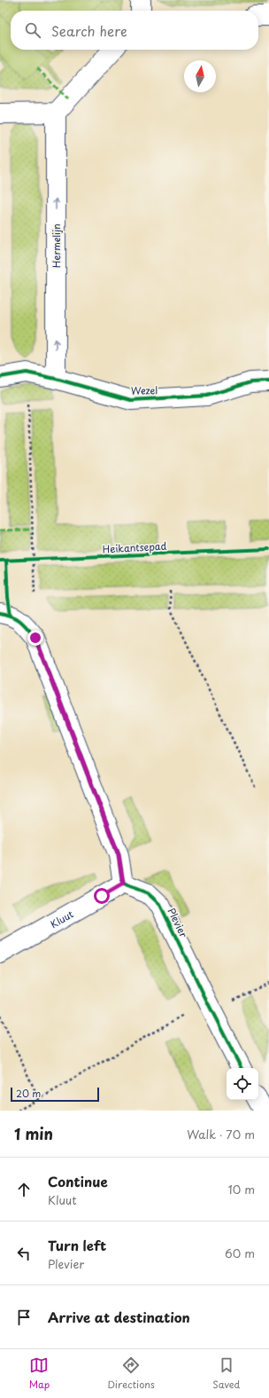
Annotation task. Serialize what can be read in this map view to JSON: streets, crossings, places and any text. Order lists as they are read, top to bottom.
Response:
{
  "streets": {
    "street": [
      "Hermelijn",
      "Wezel",
      "Kluut",
      "Plevier"
    ],
    "cycle path": ["Heikantsepad"]
  },
  "crossings": [
    ["Hermelijn", "Wezel"],
    ["Kluut", "Plevier"]
  ],
  "one_way": ["Hermelijn"],
  "scale_bar": "20 m",
  "north": "top",
  "page": {
    "search": "Search here",
    "scale": "20 m",
    "heading": ["1 min", "Walk · 70 m"],
    "list": [
      ["Continue", "Kluut", "10 m"],
      ["Turn left", "Plevier", "60 m"],
      "Arrive at destination"
    ],
    "nav": ["Map", "Directions", "Saved"]
  }
}
